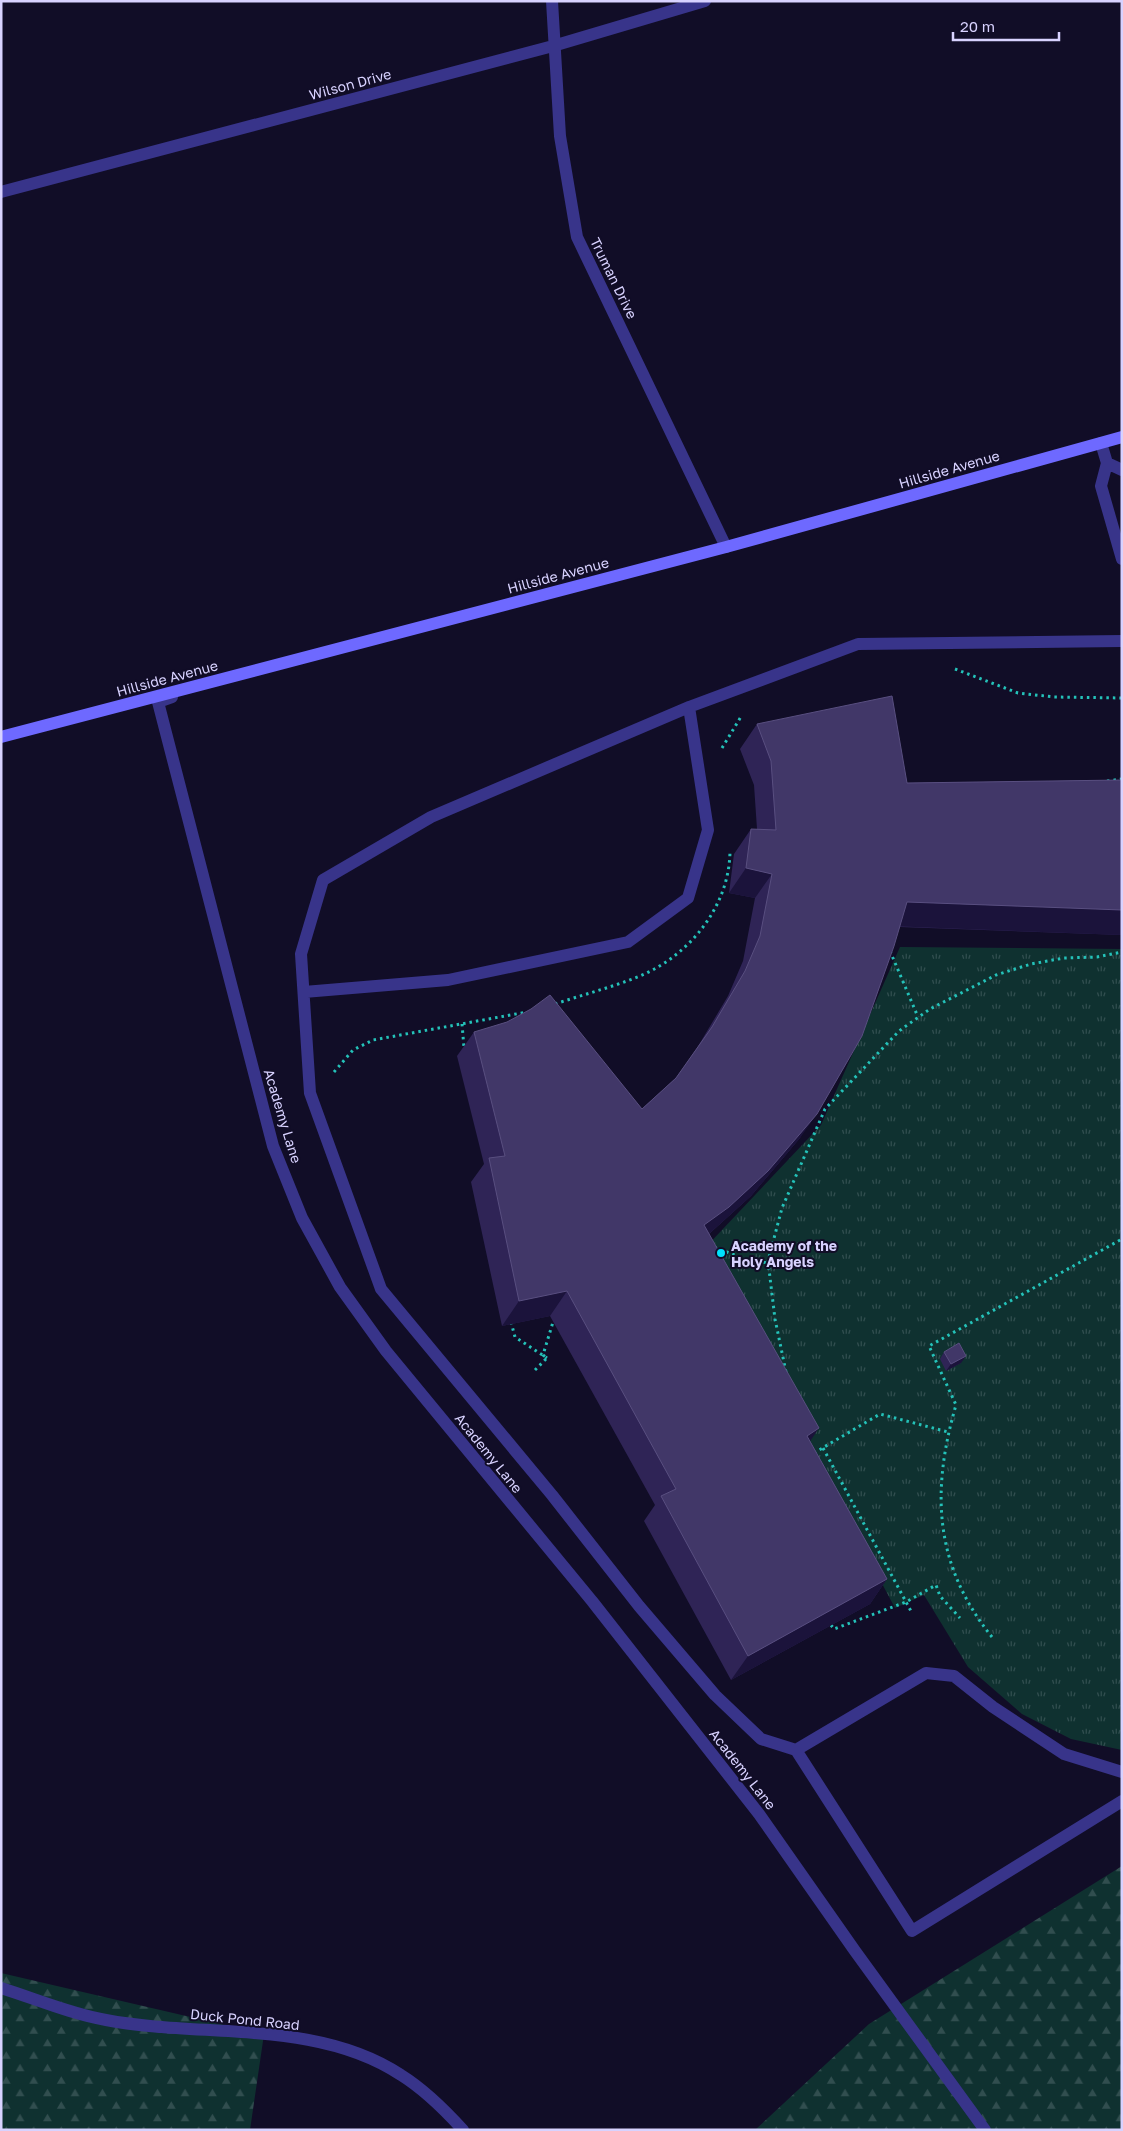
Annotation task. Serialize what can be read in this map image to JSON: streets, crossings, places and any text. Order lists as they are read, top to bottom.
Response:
{
  "streets": {
    "main road": ["Hillside Avenue"],
    "street": [
      "Wilson Drive",
      "Truman Drive",
      "Academy Lane",
      "Duck Pond Road"
    ]
  },
  "crossings": [
    ["Wilson Drive", "Truman Drive"],
    ["Truman Drive", "Hillside Avenue"],
    ["Hillside Avenue", "Academy Lane"]
  ],
  "places": ["Academy of the Holy Angels"],
  "scale_bar": "20 m"
}
